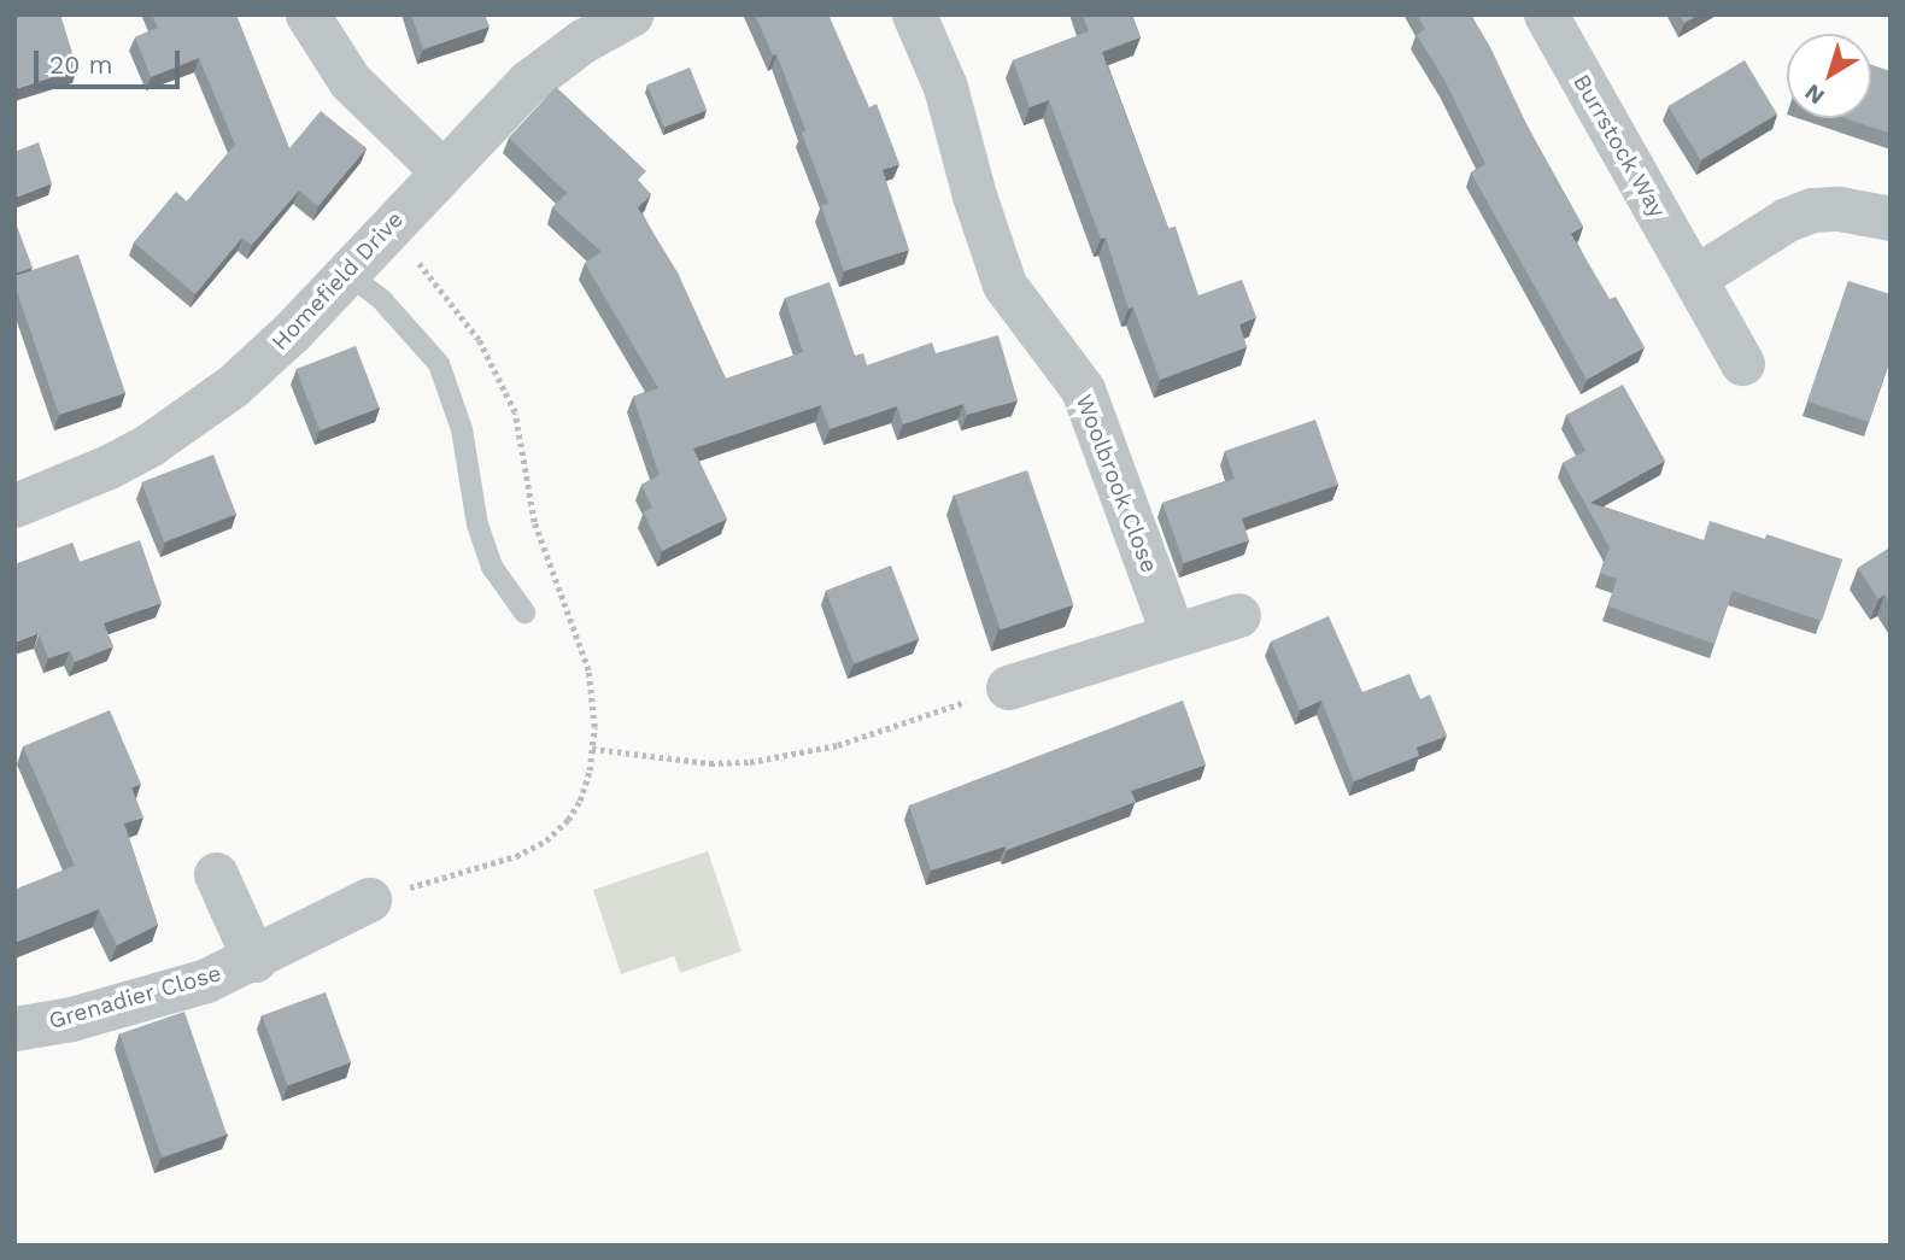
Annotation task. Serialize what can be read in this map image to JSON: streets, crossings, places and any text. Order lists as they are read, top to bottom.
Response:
{
  "streets": {
    "street": [
      "Burrstock Way",
      "Homefield Drive",
      "Woolbrook Close",
      "Grenadier Close"
    ]
  },
  "scale_bar": "20 m",
  "north": "bottom left"
}
